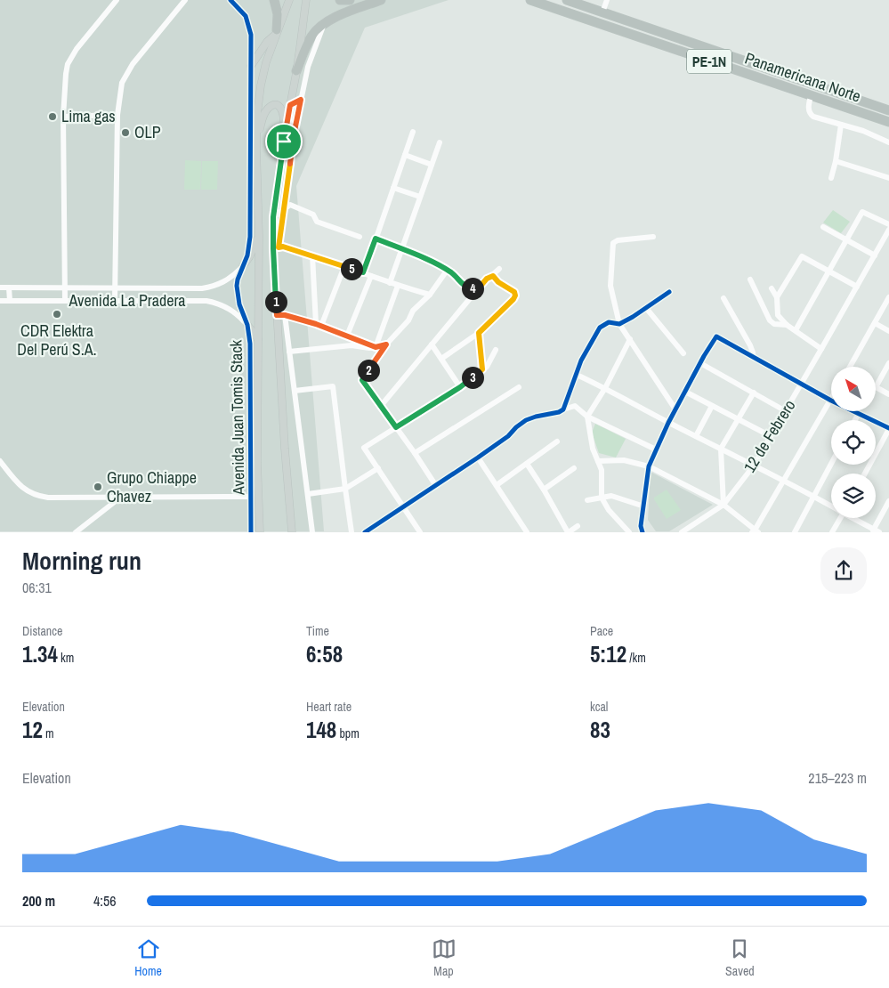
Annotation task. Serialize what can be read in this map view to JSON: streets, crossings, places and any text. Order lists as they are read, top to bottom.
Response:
{
  "streets": {
    "highway": ["PE-1N", "Panamericana Norte"],
    "main road": ["Avenida Juan Tomis Stack"],
    "street": ["Avenida La Pradera", "12 de Febrero"]
  },
  "crossings": [
    ["Avenida La Pradera", "Avenida Juan Tomis Stack"]
  ],
  "places": [
    "Lima gas",
    "OLP",
    "CDR Elektra Del Perú S.A.",
    "Grupo Chiappe Chavez"
  ],
  "north": "top left",
  "page": {
    "pins": [
      "5",
      "4",
      "1",
      "2",
      "3"
    ],
    "heading": ["Morning run", "06:31"],
    "stats": [
      ["Distance", "1.34 km"],
      ["Time", "6:58"],
      ["Pace", "5:12 /km"],
      ["Elevation", "12 m"],
      ["Heart rate", "148 bpm"],
      ["kcal", "83"]
    ],
    "chart": ["Elevation", "215–223 m"],
    "list": [
      {
        "name": "200 m",
        "note": "4:56"
      }
    ],
    "tabs": ["Home", "Map", "Saved"]
  }
}
